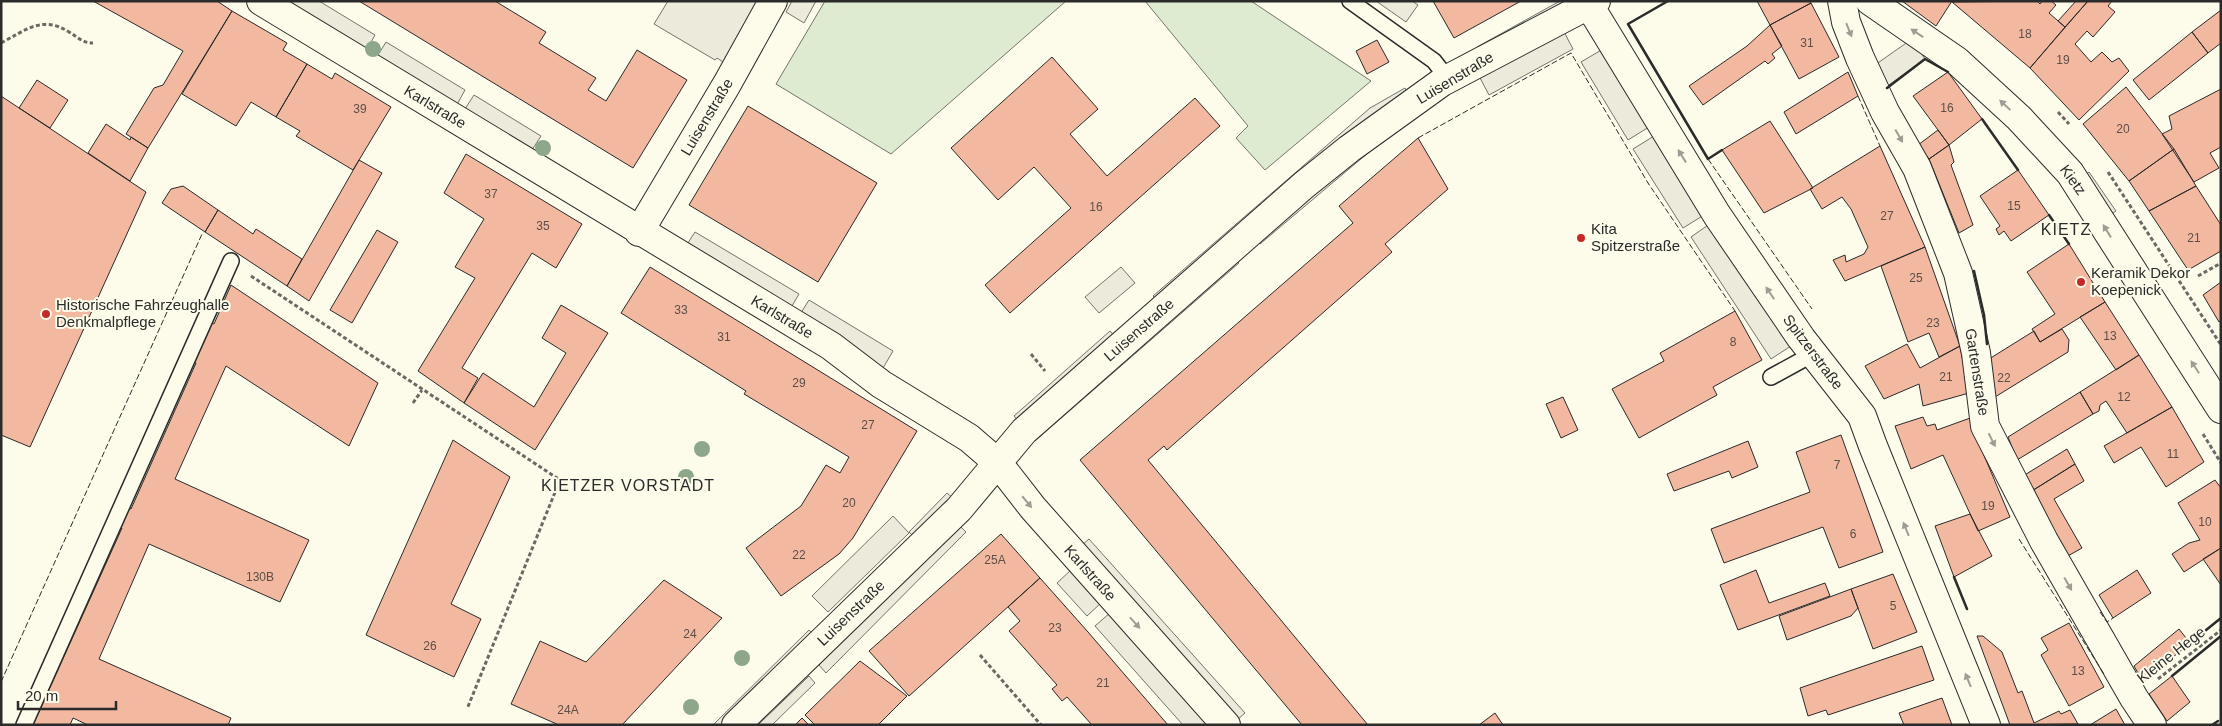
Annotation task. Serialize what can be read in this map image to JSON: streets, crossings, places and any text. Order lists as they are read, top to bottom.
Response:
{
  "streets": {
    "street": [
      "Luisenstraße",
      "Karlstraße",
      "Kietz",
      "Spitzerstraße",
      "Gartenstraße"
    ],
    "path": ["Kleine Hege"]
  },
  "crossings": [
    ["Luisenstraße", "Karlstraße"],
    ["Luisenstraße", "Spitzerstraße"],
    ["Gartenstraße", "Kleine Hege"]
  ],
  "one_way": ["Kietz", "Spitzerstraße", "Gartenstraße"],
  "districts": ["KIETZ", "KIETZER VORSTADT"],
  "places": ["Kita Spitzerstraße", "Keramik Dekor Koepenick", "Historische Fahrzeughalle Denkmalpflege"],
  "house_numbers": [
    "18",
    "31",
    "19",
    "16",
    "39",
    "20",
    "37",
    "15",
    "16",
    "27",
    "35",
    "21",
    "25",
    "33",
    "23",
    "13",
    "31",
    "8",
    "21",
    "22",
    "29",
    "12",
    "27",
    "11",
    "7",
    "20",
    "19",
    "10",
    "6",
    "22",
    "25A",
    "130B",
    "5",
    "23",
    "24",
    "26",
    "13",
    "21",
    "24A"
  ],
  "scale_bar": "20 m"
}
